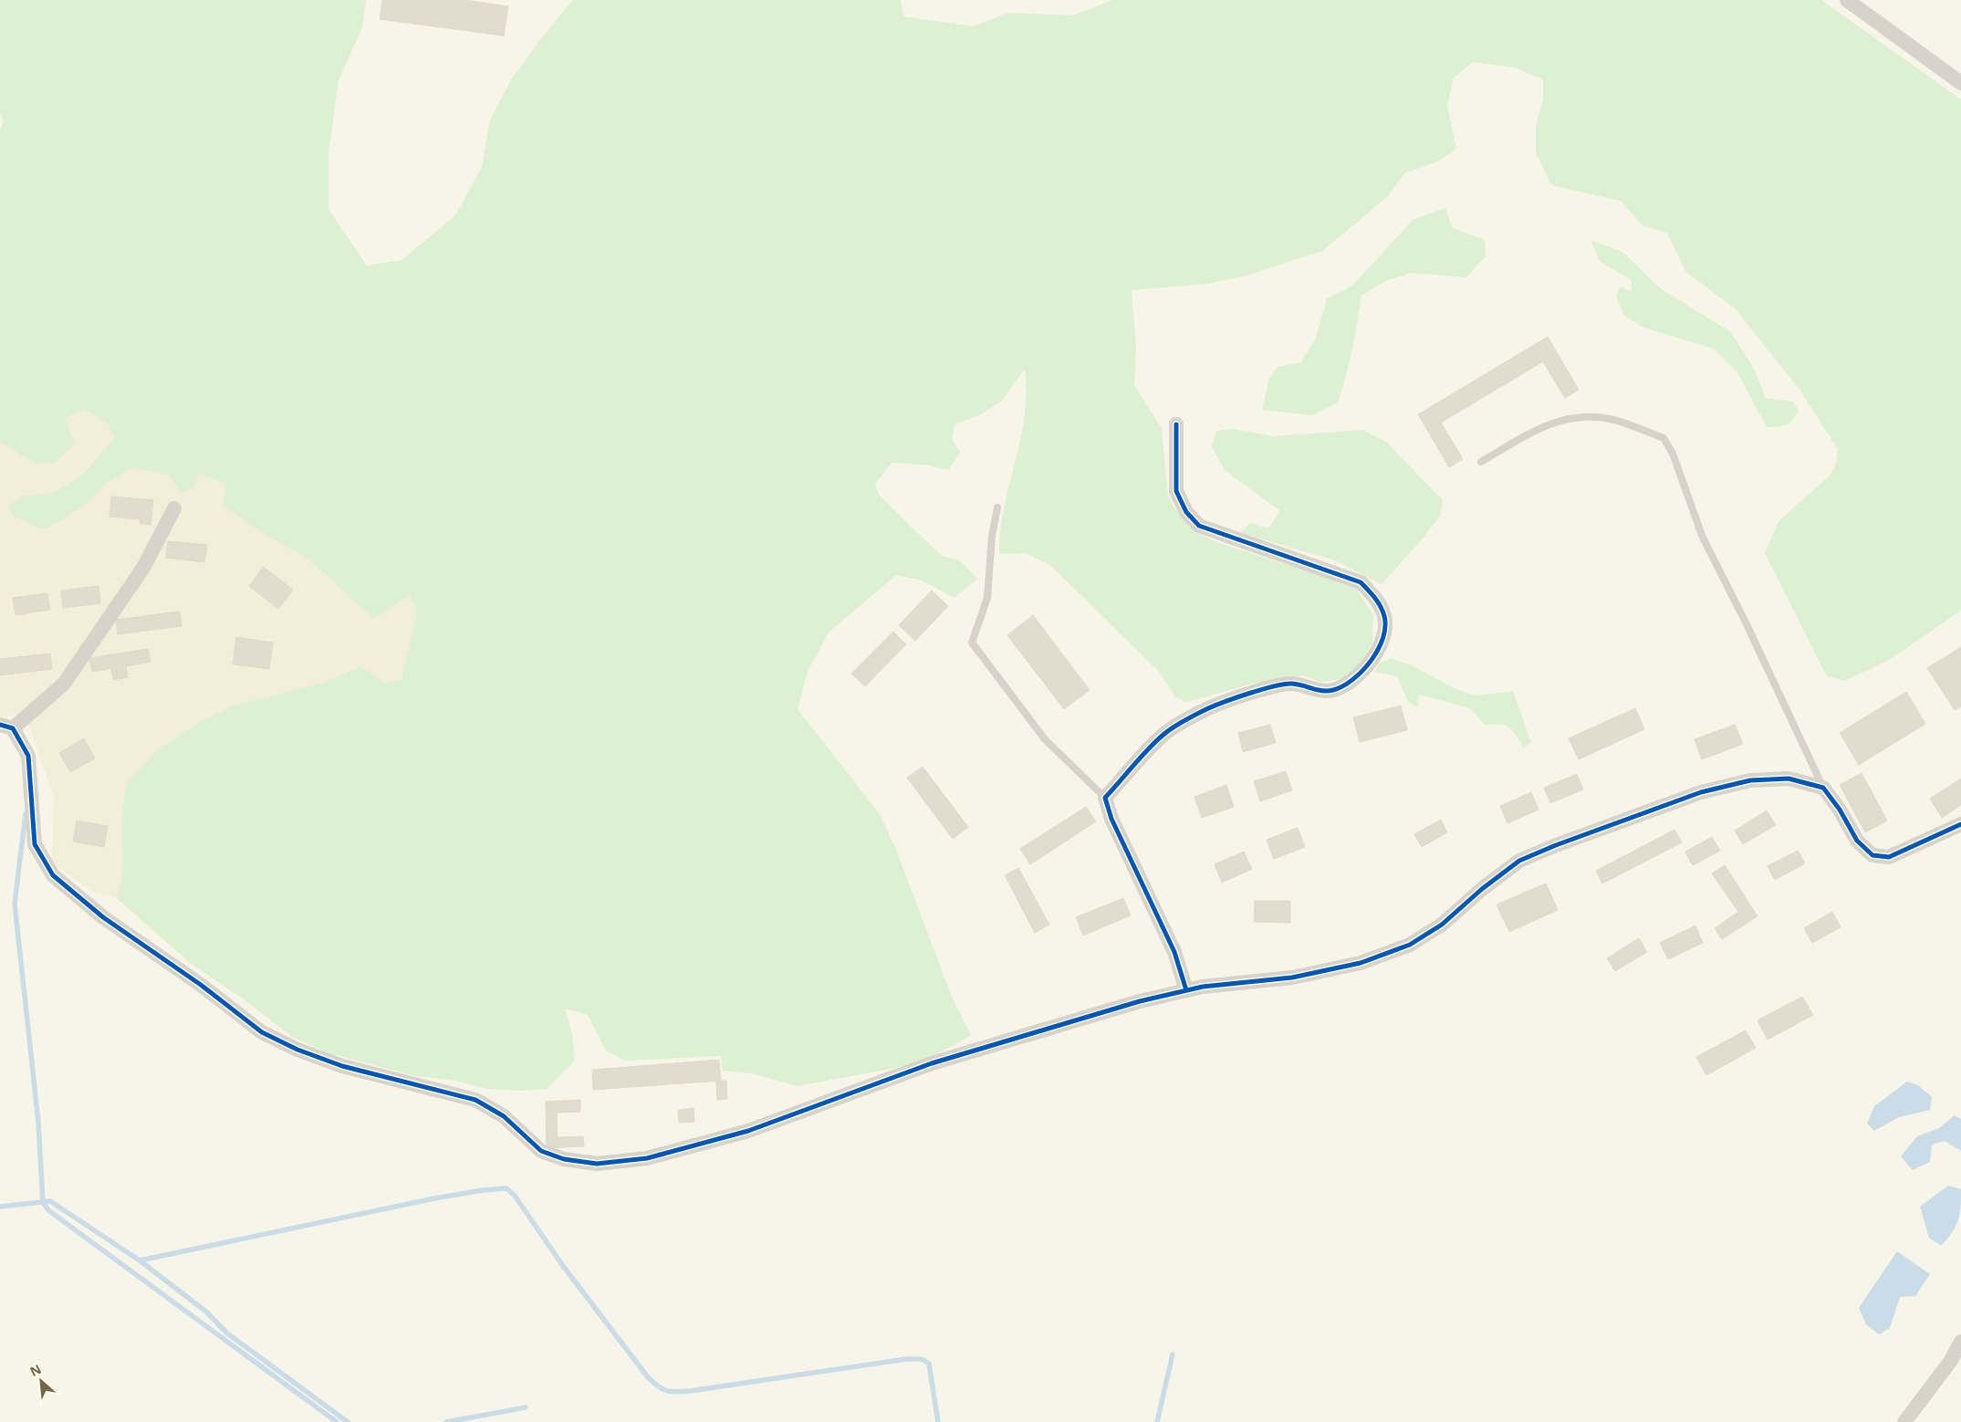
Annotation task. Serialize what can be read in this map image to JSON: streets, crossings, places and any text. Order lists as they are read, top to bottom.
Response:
{
  "north": "top left"
}
